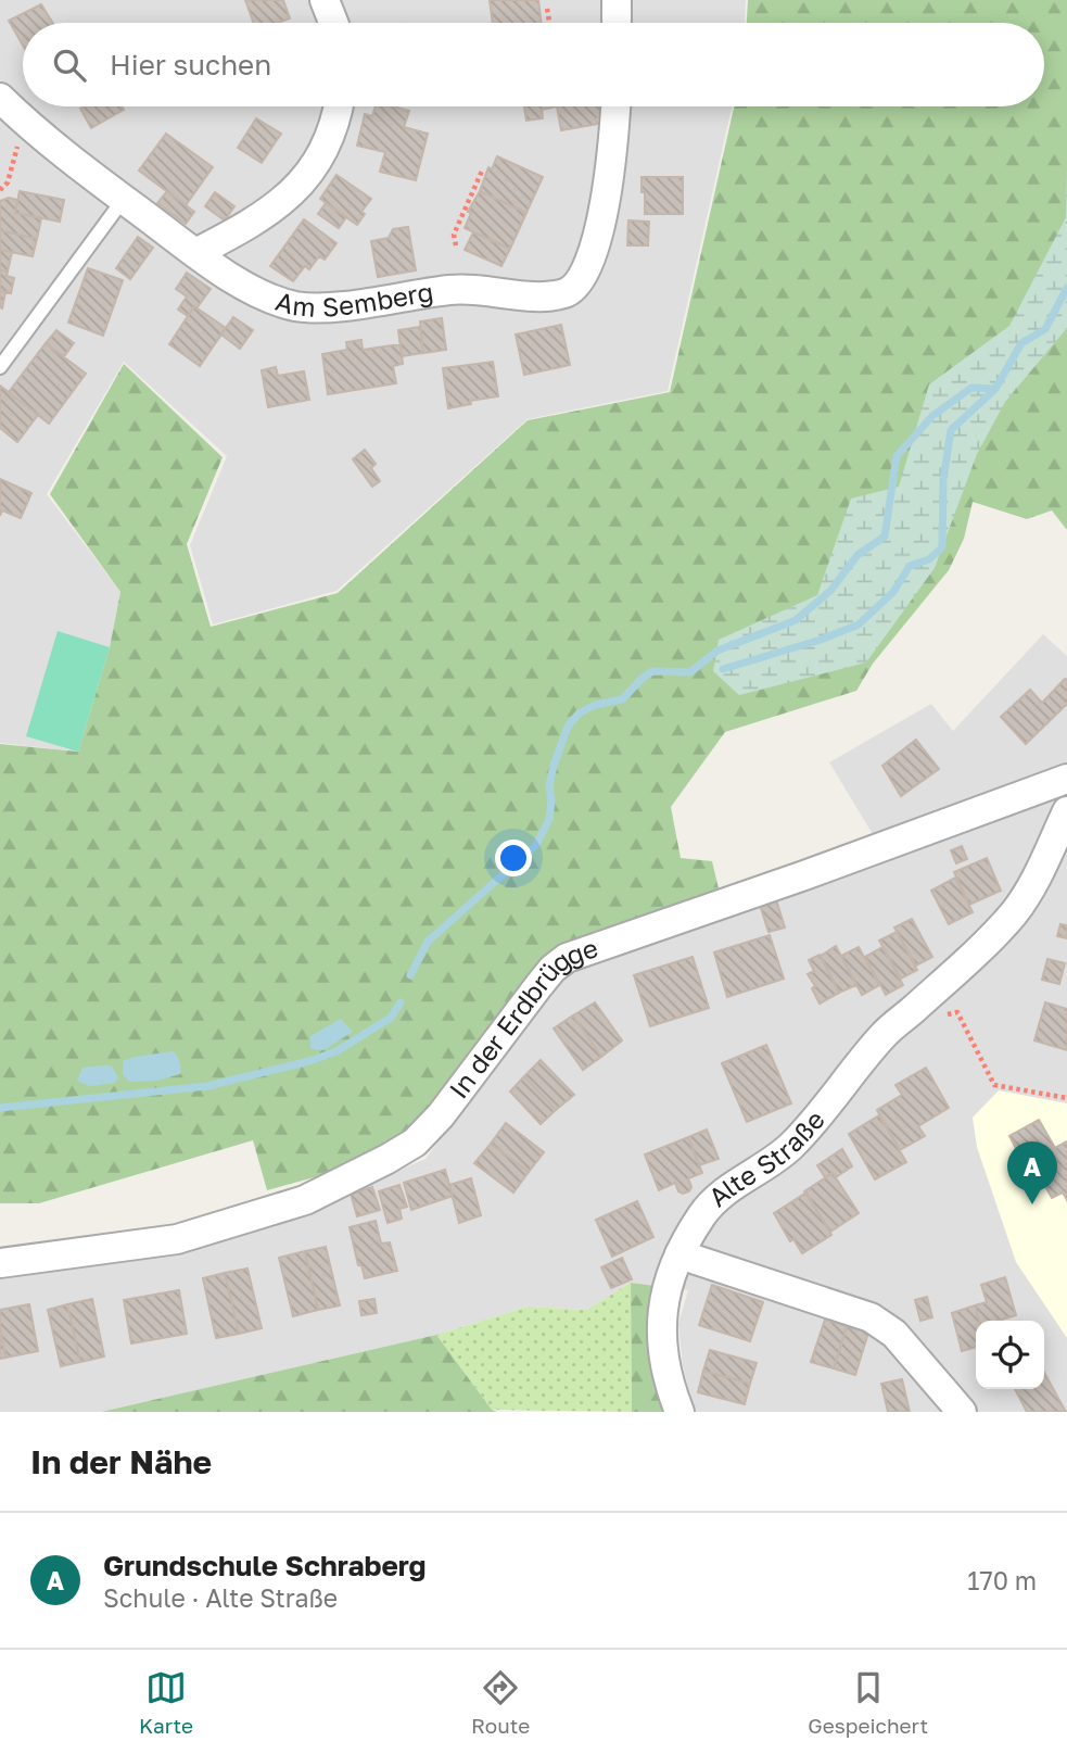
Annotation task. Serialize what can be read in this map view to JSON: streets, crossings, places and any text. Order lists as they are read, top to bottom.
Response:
{
  "streets": {
    "street": ["Am Semberg", "In der Erdbrügge", "Alte Straße"]
  },
  "page": {
    "search": "Hier suchen",
    "pins": "A",
    "heading": "In der Nähe",
    "list": [
      {
        "mark": "A",
        "name": "Grundschule Schraberg",
        "note": "Schule · Alte Straße",
        "value": "170 m"
      }
    ],
    "nav": ["Karte", "Route", "Gespeichert"]
  }
}
